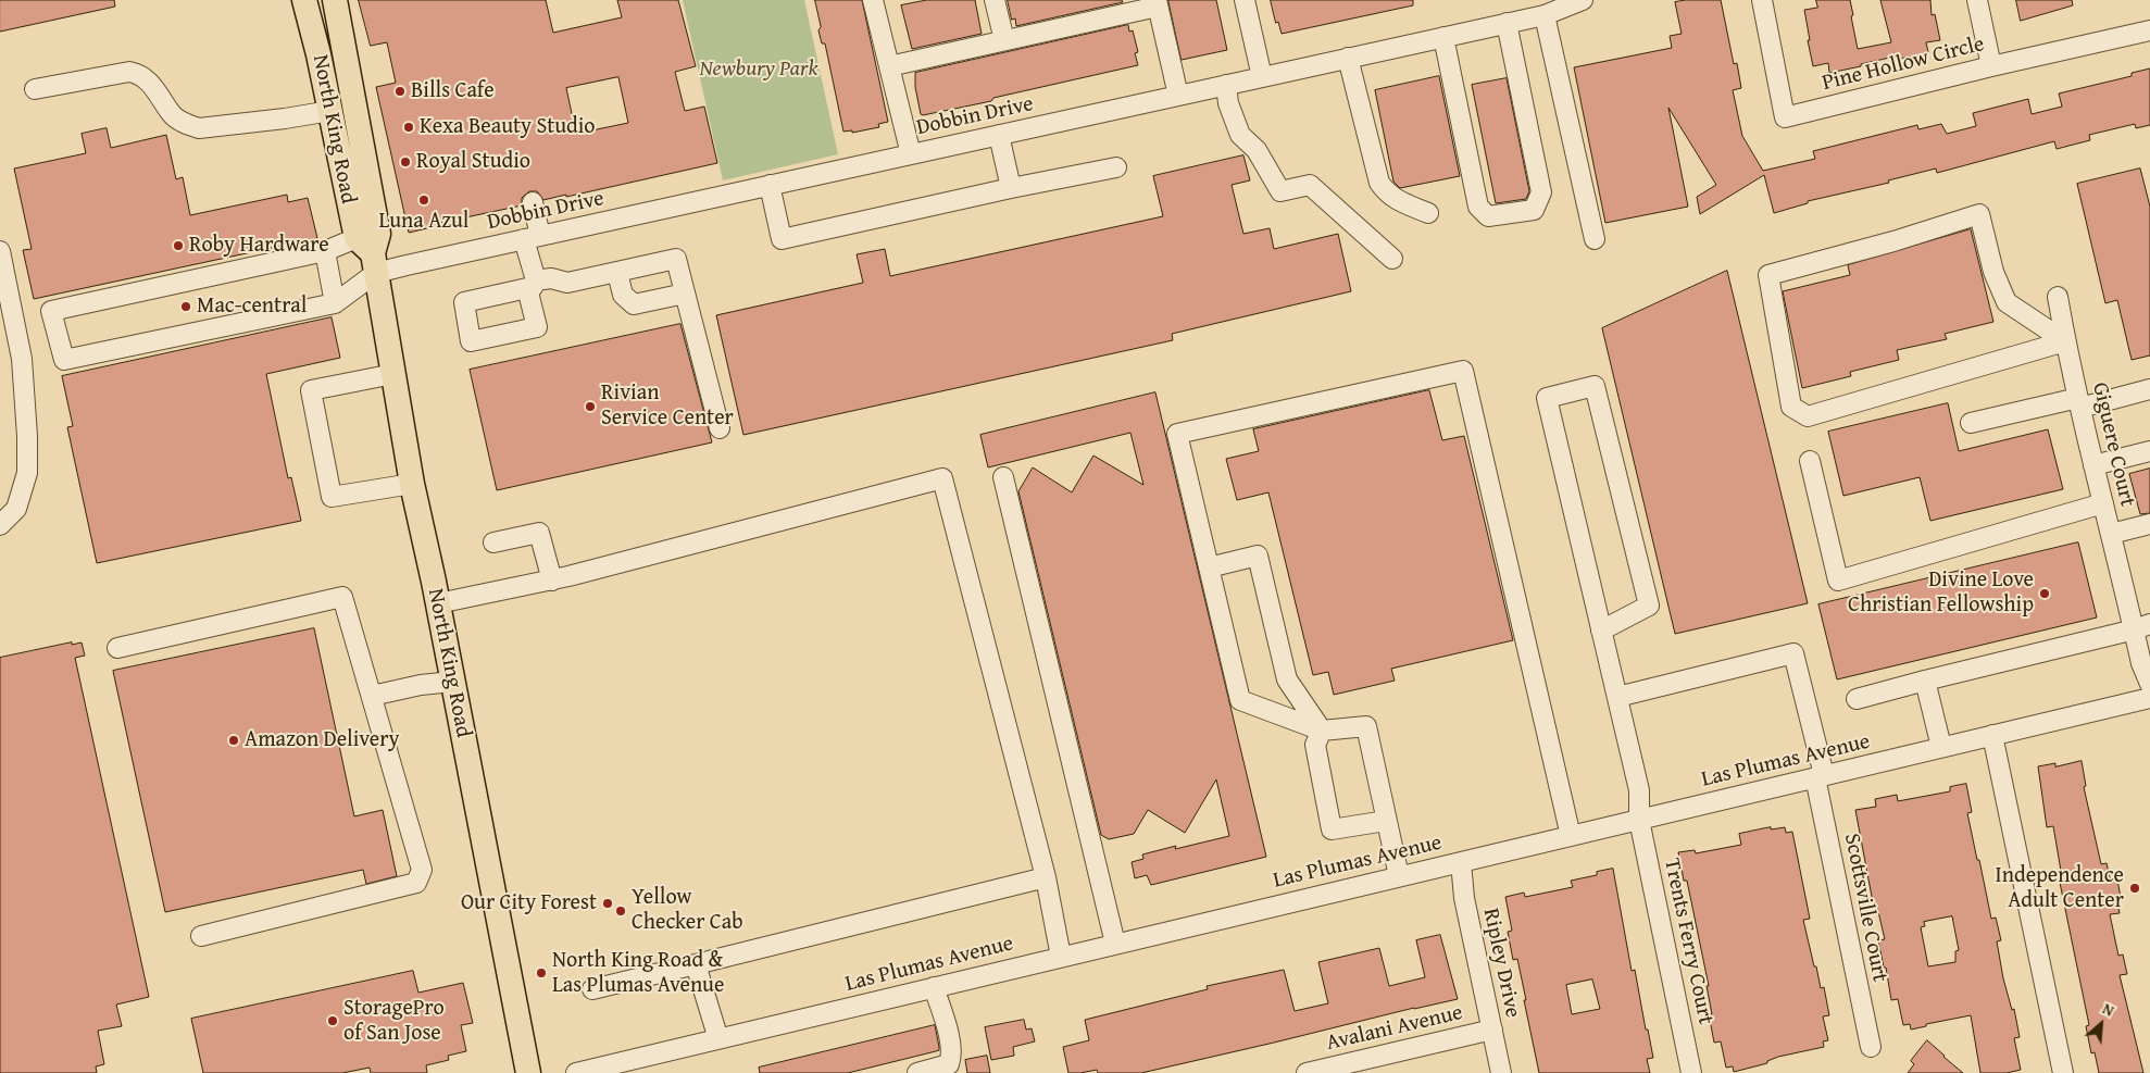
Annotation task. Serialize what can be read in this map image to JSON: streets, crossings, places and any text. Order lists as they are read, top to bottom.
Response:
{
  "streets": {
    "main road": ["North King Road"],
    "street": [
      "Pine Hollow Circle",
      "Dobbin Drive",
      "Giguere Court",
      "Las Plumas Avenue",
      "Scottsville Court",
      "Trents Ferry Court",
      "Ripley Drive",
      "Avalani Avenue"
    ]
  },
  "crossings": [
    ["Dobbin Drive", "North King Road"],
    ["Las Plumas Avenue", "Scottsville Court"],
    ["Las Plumas Avenue", "Trents Ferry Court"],
    ["Las Plumas Avenue", "Ripley Drive"],
    ["Scottsville Court", "Trents Ferry Court"],
    ["Ripley Drive", "Avalani Avenue"]
  ],
  "parks": ["Newbury Park"],
  "places": [
    "Bills Cafe",
    "Kexa Beauty Studio",
    "Royal Studio",
    "Luna Azul",
    "Roby Hardware",
    "Mac-central",
    "Rivian Service Center",
    "Divine Love Christian Fellowship",
    "Amazon Delivery",
    "Independence Adult Center",
    "Our City Forest",
    "Yellow Checker Cab",
    "North King Road & Las Plumas Avenue",
    "StoragePro of San Jose"
  ],
  "north": "top right"
}
